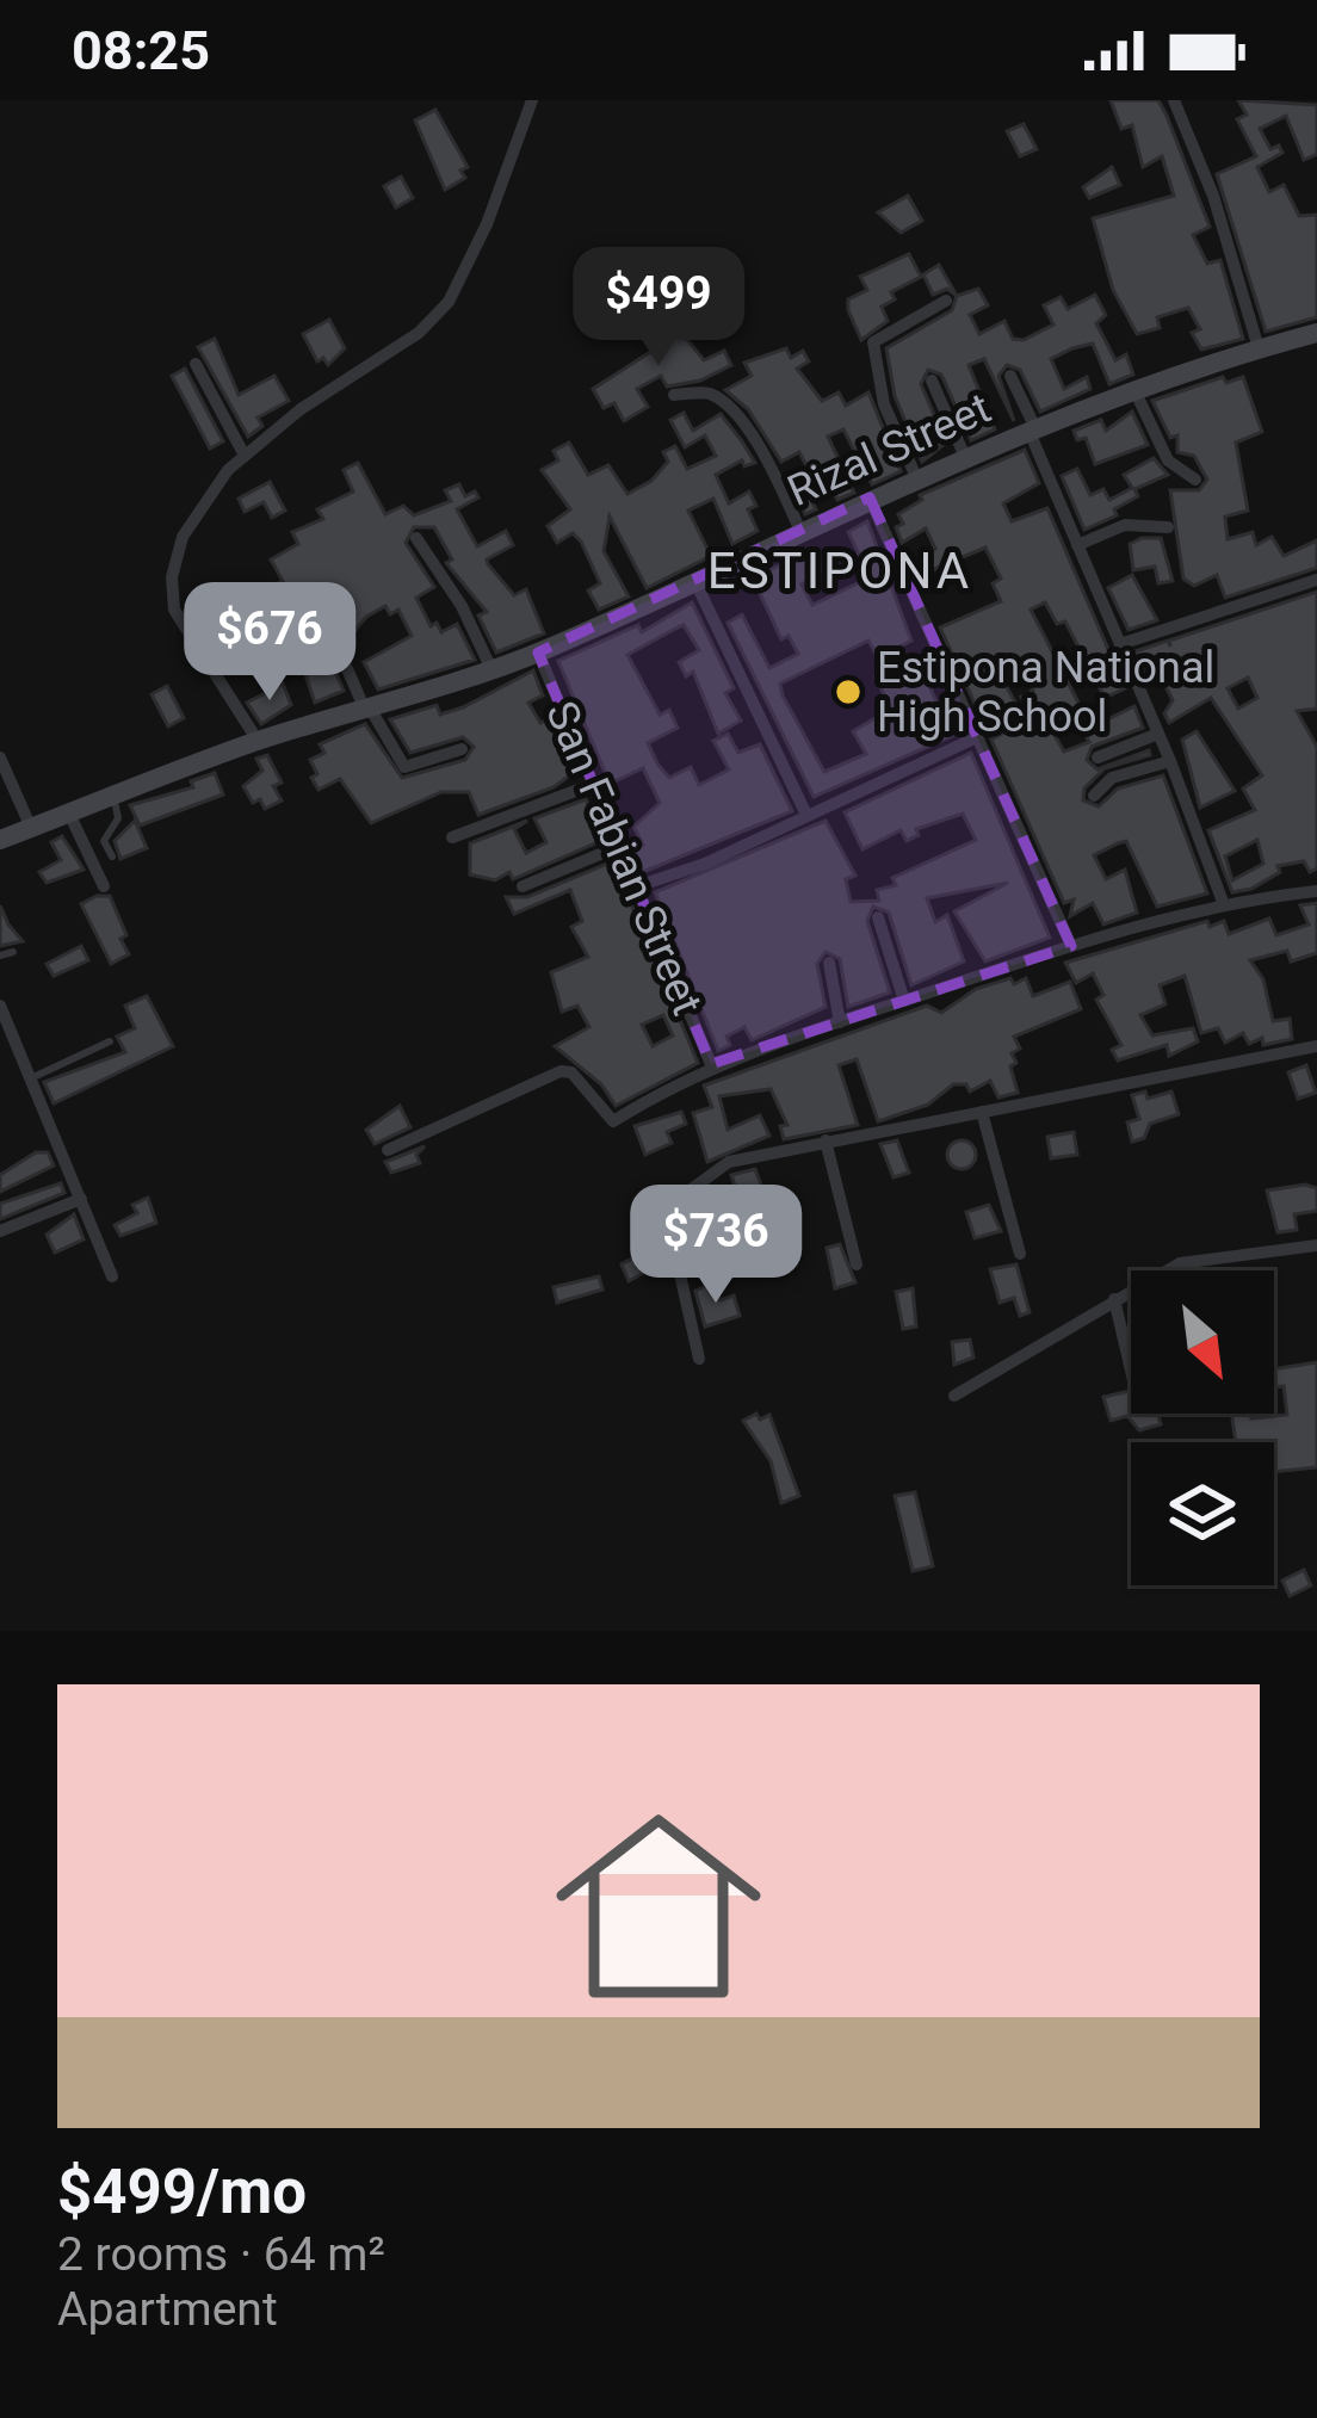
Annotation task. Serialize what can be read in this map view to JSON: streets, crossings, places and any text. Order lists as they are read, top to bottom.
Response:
{
  "streets": {
    "main road": ["Rizal Street"],
    "street": ["San Fabian Street"]
  },
  "crossings": [
    ["Rizal Street", "San Fabian Street"]
  ],
  "districts": ["ESTIPONA"],
  "places": ["Estipona National High School"],
  "north": "bottom right",
  "page": {
    "status": "08:25",
    "price": ["$499", "$676", "$736"],
    "list": [
      {
        "name": "$499/mo",
        "note": "2 rooms · 64 m² · Apartment"
      }
    ]
  }
}
